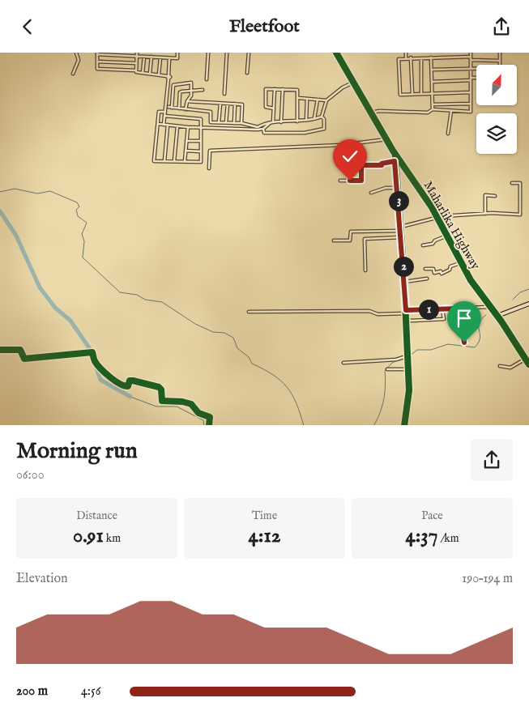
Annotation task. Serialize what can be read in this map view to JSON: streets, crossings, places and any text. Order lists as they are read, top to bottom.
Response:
{
  "streets": {
    "highway": ["Maharlika Highway"]
  },
  "north": "top right",
  "page": {
    "header": "Fleetfoot",
    "pins": ["3", "2", "1"],
    "heading": ["Morning run", "06:00"],
    "stats": [
      ["Distance", "0.91 km"],
      ["Time", "4:12"],
      ["Pace", "4:37 /km"]
    ],
    "chart": ["Elevation", "190–194 m"],
    "list": [
      {
        "name": "200 m",
        "note": "4:56"
      }
    ]
  }
}
